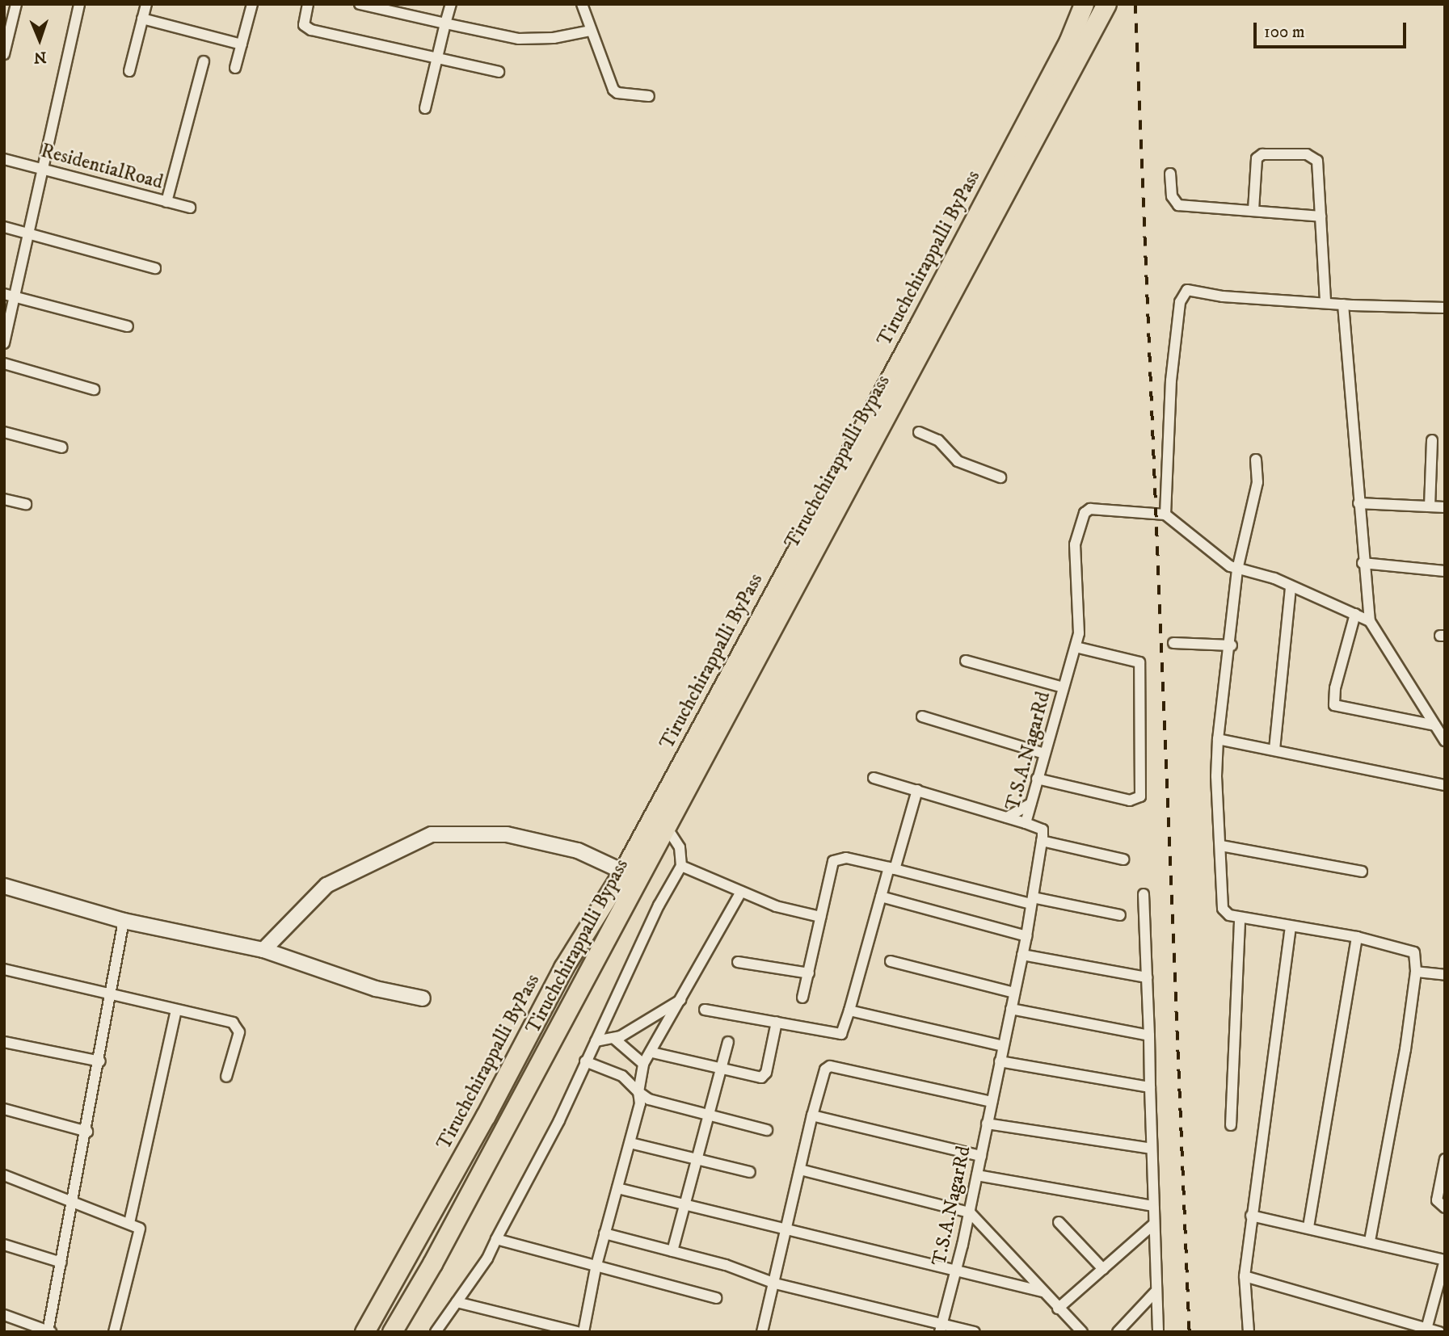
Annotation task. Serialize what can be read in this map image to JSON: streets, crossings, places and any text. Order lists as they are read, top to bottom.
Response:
{
  "streets": {
    "highway": ["Tiruchchirappalli ByPass", "Tiruchchirappalli Bypass"],
    "street": ["ResidentialRoad", "T.S.A.NagarRd"]
  },
  "crossings": [
    ["Tiruchchirappalli ByPass", "Tiruchchirappalli Bypass"]
  ],
  "scale_bar": "100 m",
  "north": "bottom"
}
